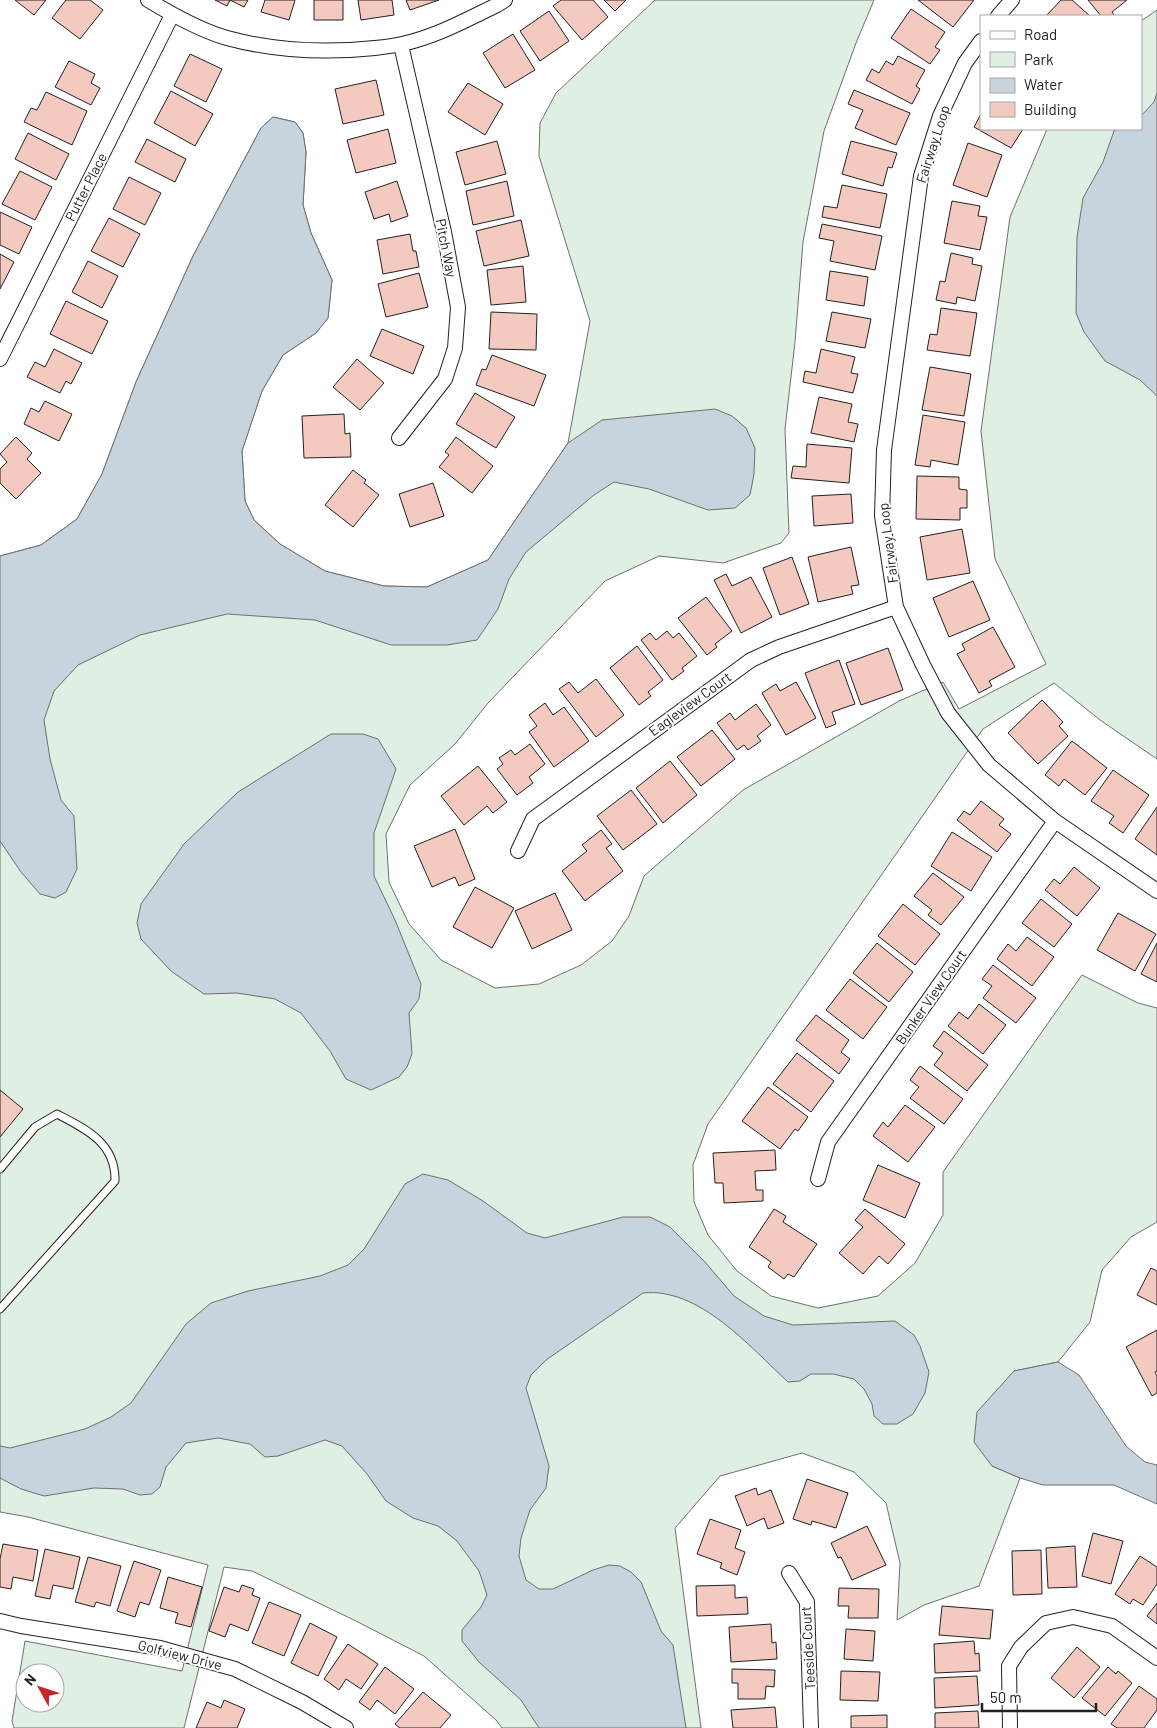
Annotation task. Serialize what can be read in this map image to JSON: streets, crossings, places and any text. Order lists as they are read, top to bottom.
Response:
{
  "streets": {
    "street": [
      "Fairway Loop",
      "Putter Place",
      "Pitch Way",
      "Eagleview Court",
      "Bunker View Court",
      "Teeside Court",
      "Golfview Drive"
    ]
  },
  "crossings": [
    ["Fairway Loop", "Eagleview Court"],
    ["Fairway Loop", "Bunker View Court"]
  ],
  "legend": [
    "Road",
    "Park",
    "Water",
    "Building"
  ],
  "scale_bar": "50 m",
  "north": "top left"
}
